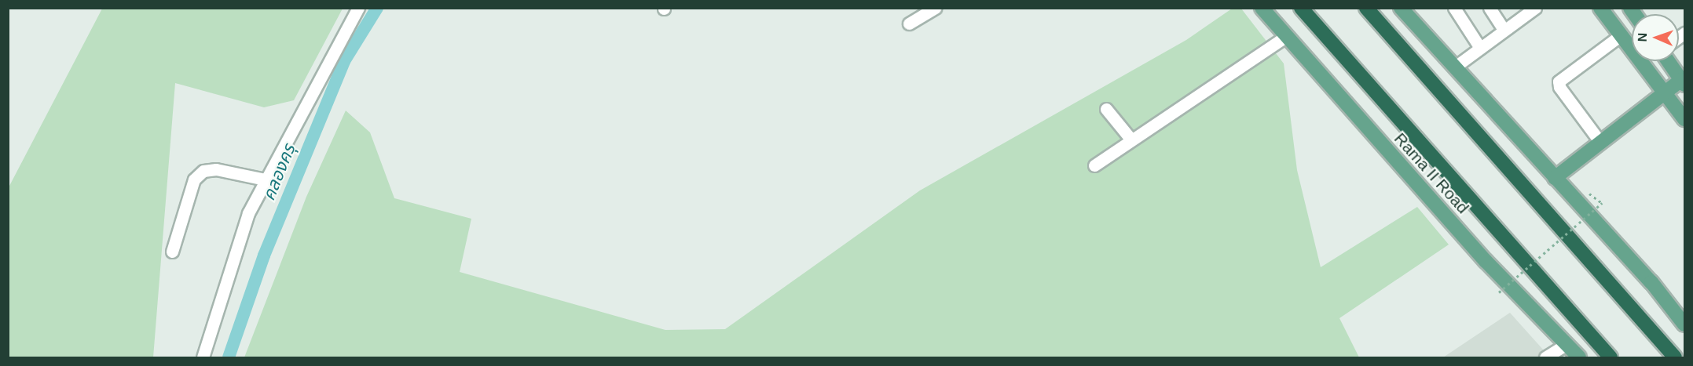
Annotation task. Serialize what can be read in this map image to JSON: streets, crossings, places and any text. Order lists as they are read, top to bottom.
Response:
{
  "streets": {
    "highway": ["Rama II Road"]
  },
  "water": ["คลองครุ"],
  "north": "left"
}
